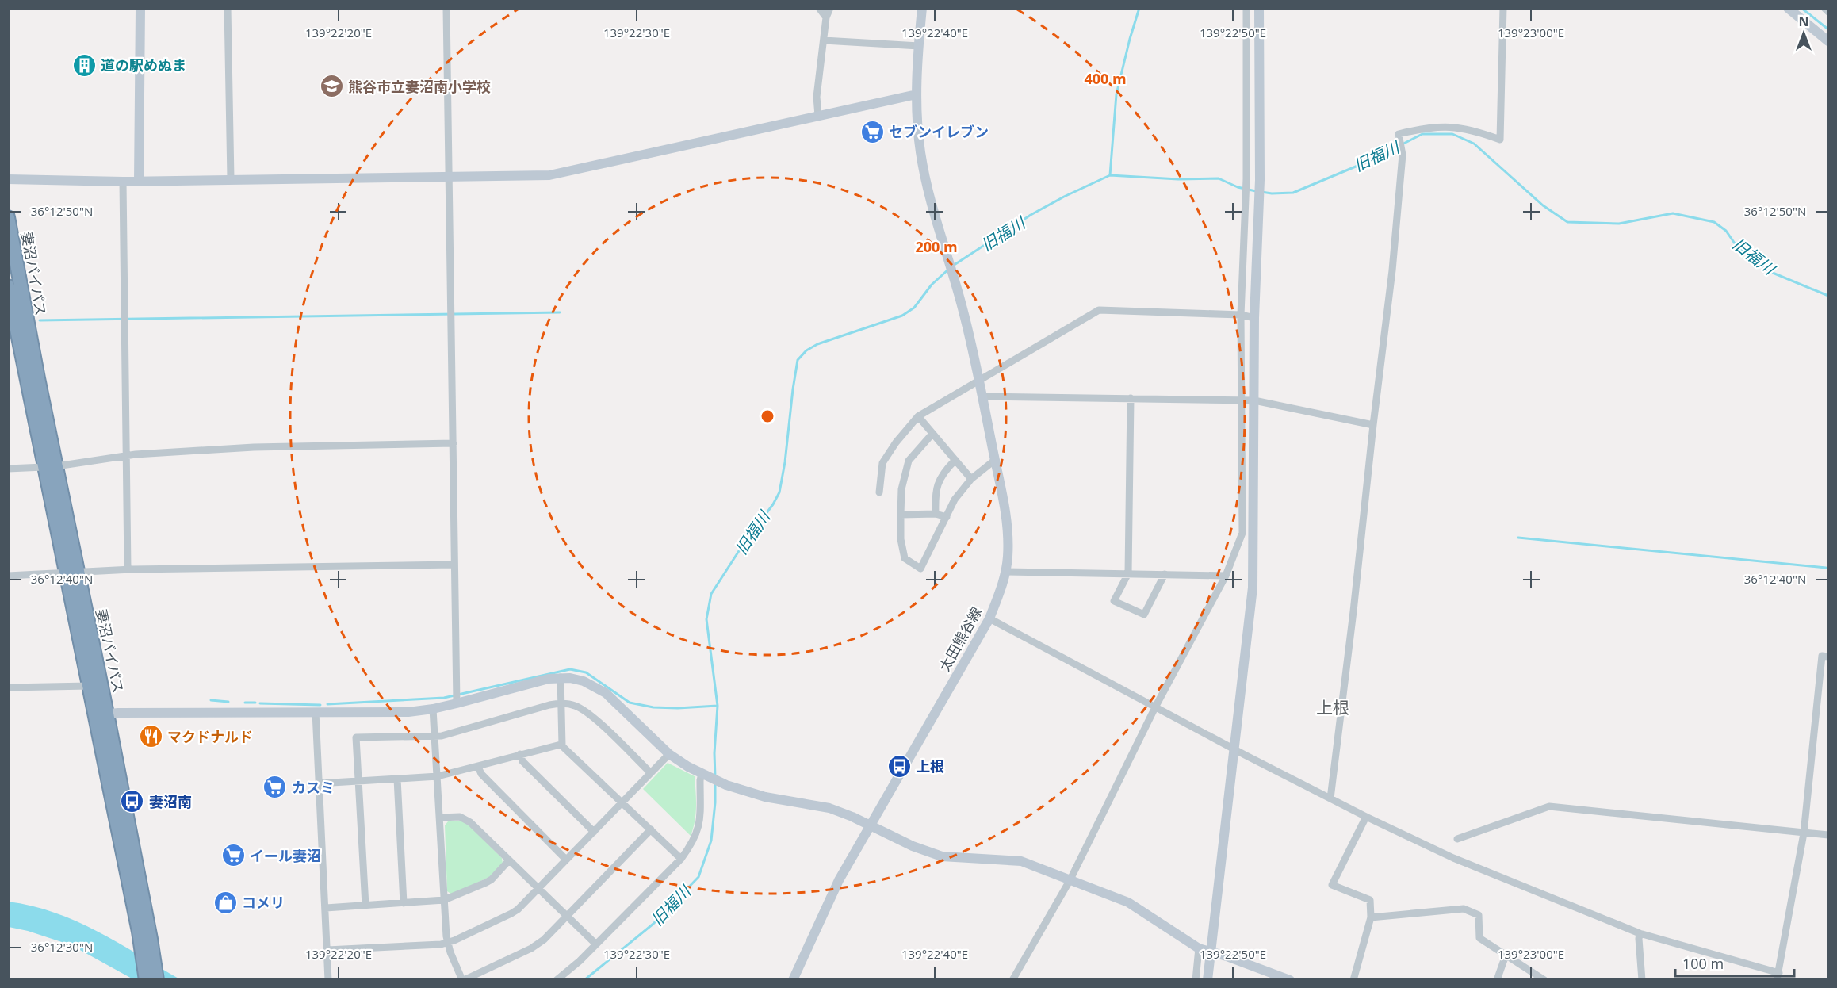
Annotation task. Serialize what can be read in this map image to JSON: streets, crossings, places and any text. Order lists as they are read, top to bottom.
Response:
{
  "streets": {
    "highway": ["妻沼バイパス"],
    "street": ["太田熊谷線"]
  },
  "districts": ["上根"],
  "water": ["旧福川"],
  "places": {
    "building": ["道の駅めぬま"],
    "school or university": ["熊谷市立妻沼南小学校"],
    "supermarket": ["セブンイレブン", "カスミ", "イール妻沼"],
    "restaurant": ["マクドナルド"],
    "bus stop": ["上根", "妻沼南"],
    "shop": ["コメリ"]
  },
  "scale_bar": "100 m",
  "north": "top",
  "coordinates": [
    "139°22'20\"E",
    "139°22'30\"E",
    "139°22'40\"E",
    "139°22'50\"E",
    "139°23'00\"E",
    "36°12'50\"N",
    "36°12'40\"N",
    "36°12'30\"N"
  ],
  "rings": ["400 m", "200 m"]
}
